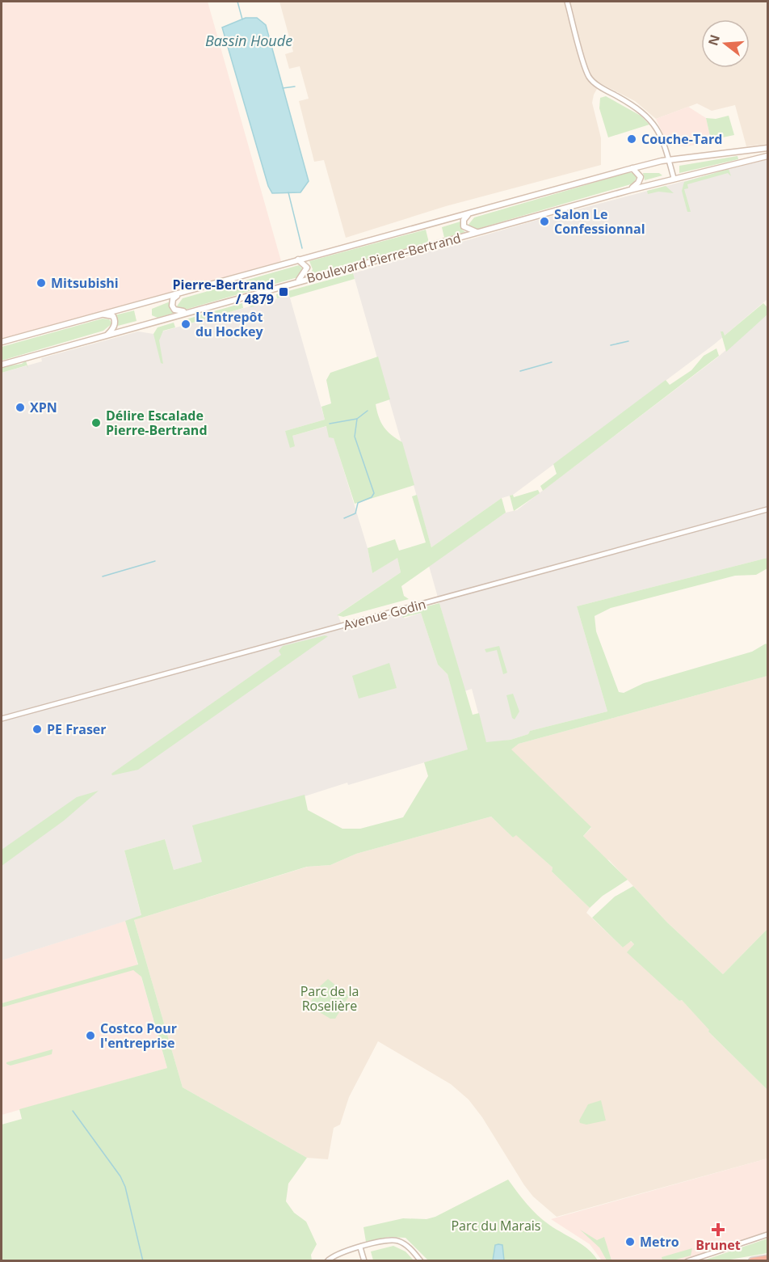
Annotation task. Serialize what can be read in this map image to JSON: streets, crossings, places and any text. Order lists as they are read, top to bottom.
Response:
{
  "streets": {
    "main road": ["Boulevard Pierre-Bertrand"],
    "street": ["Avenue Godin"]
  },
  "water": ["Bassin Houde"],
  "parks": ["Parc de la Roselière", "Parc du Marais"],
  "places": {
    "other": [
      "Couche-Tard",
      "Salon Le Confessionnal",
      "Mitsubishi",
      "L'Entrepôt du Hockey",
      "XPN",
      "Délire Escalade Pierre-Bertrand",
      "PE Fraser",
      "Costco Pour l'entreprise",
      "Metro"
    ],
    "transit": ["Pierre-Bertrand / 4879"],
    "health": ["Brunet"]
  },
  "north": "left"
}
